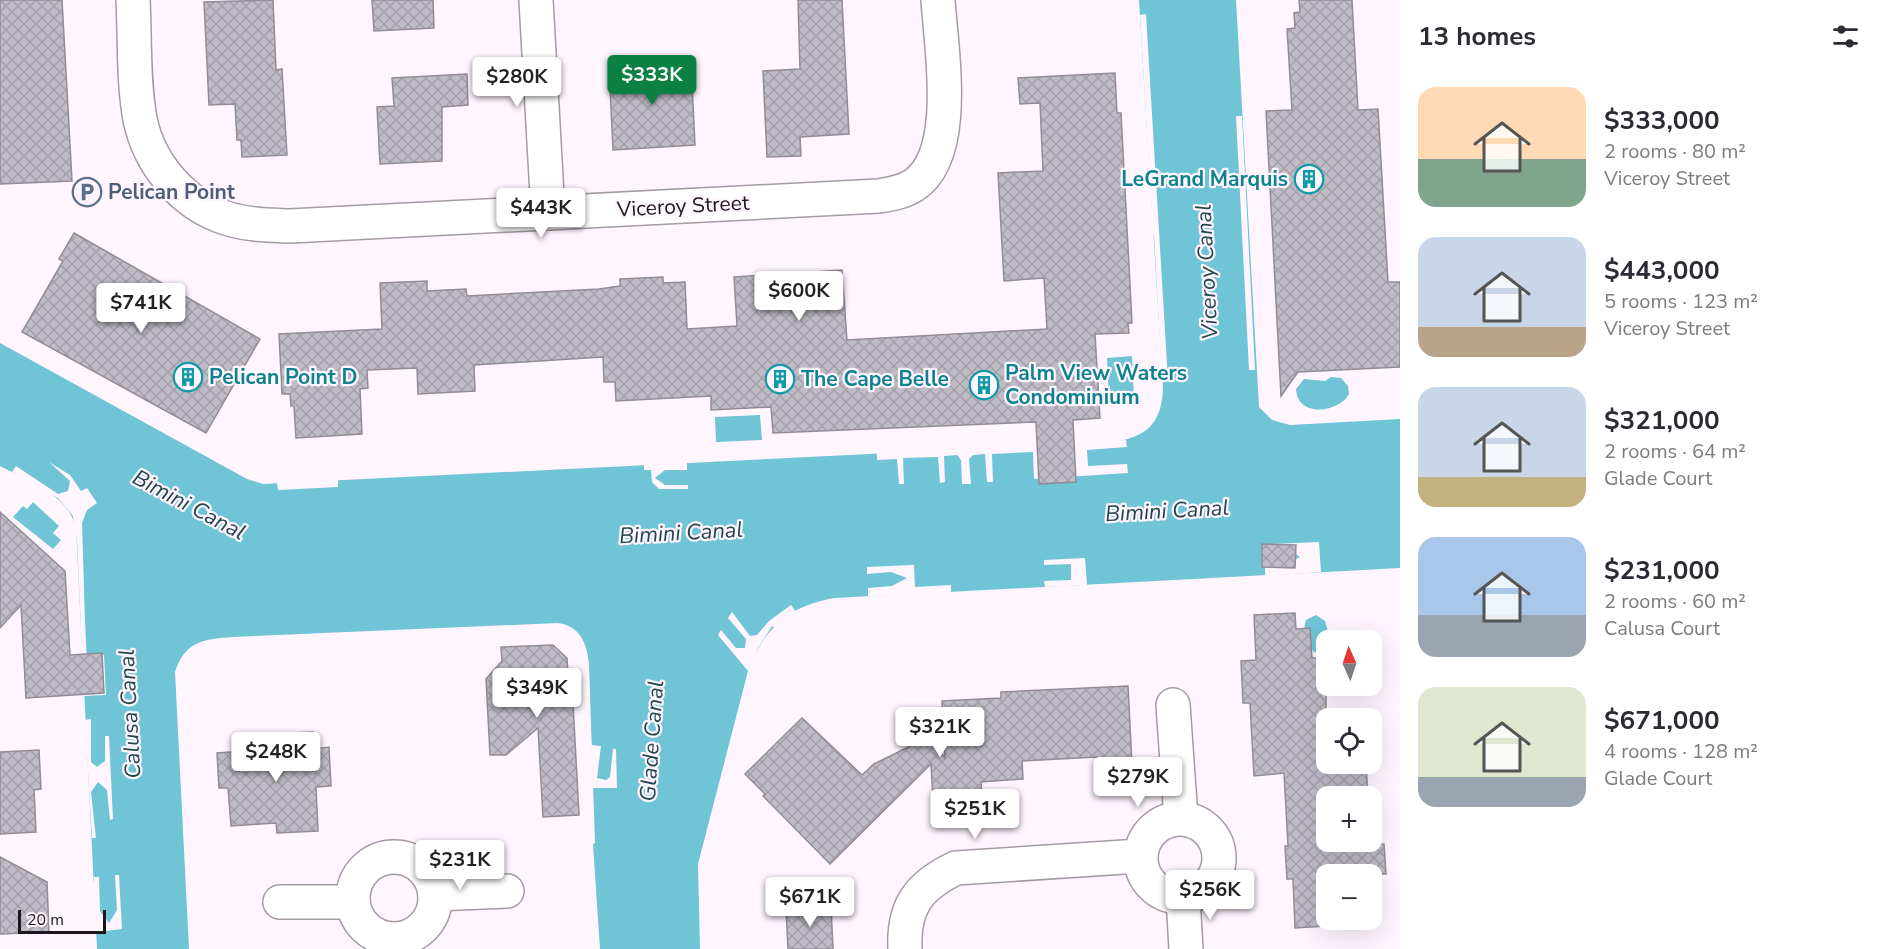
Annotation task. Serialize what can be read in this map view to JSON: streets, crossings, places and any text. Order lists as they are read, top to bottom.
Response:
{
  "streets": {
    "street": ["Viceroy Street"]
  },
  "water": [
    "Viceroy Canal",
    "Bimini Canal",
    "Calusa Canal",
    "Glade Canal"
  ],
  "places": {
    "building": [
      "LeGrand Marquis",
      "Pelican Point D",
      "The Cape Belle",
      "Palm View Waters Condominium"
    ],
    "parking": ["Pelican Point"]
  },
  "scale_bar": "20 m",
  "north": "top",
  "page": {
    "heading": "13 homes",
    "price": [
      "$333K",
      "$280K",
      "$443K",
      "$600K",
      "$741K",
      "$349K",
      "$321K",
      "$248K",
      "$279K",
      "$251K",
      "$231K",
      "$256K",
      "$671K"
    ],
    "list": [
      {
        "name": "$333,000",
        "note": "2 rooms · 80 m² · Viceroy Street"
      },
      {
        "name": "$443,000",
        "note": "5 rooms · 123 m² · Viceroy Street"
      },
      {
        "name": "$321,000",
        "note": "2 rooms · 64 m² · Glade Court"
      },
      {
        "name": "$231,000",
        "note": "2 rooms · 60 m² · Calusa Court"
      },
      {
        "name": "$671,000",
        "note": "4 rooms · 128 m² · Glade Court"
      }
    ],
    "map_buttons": ["+", "−"],
    "scale": "20 m"
  }
}
